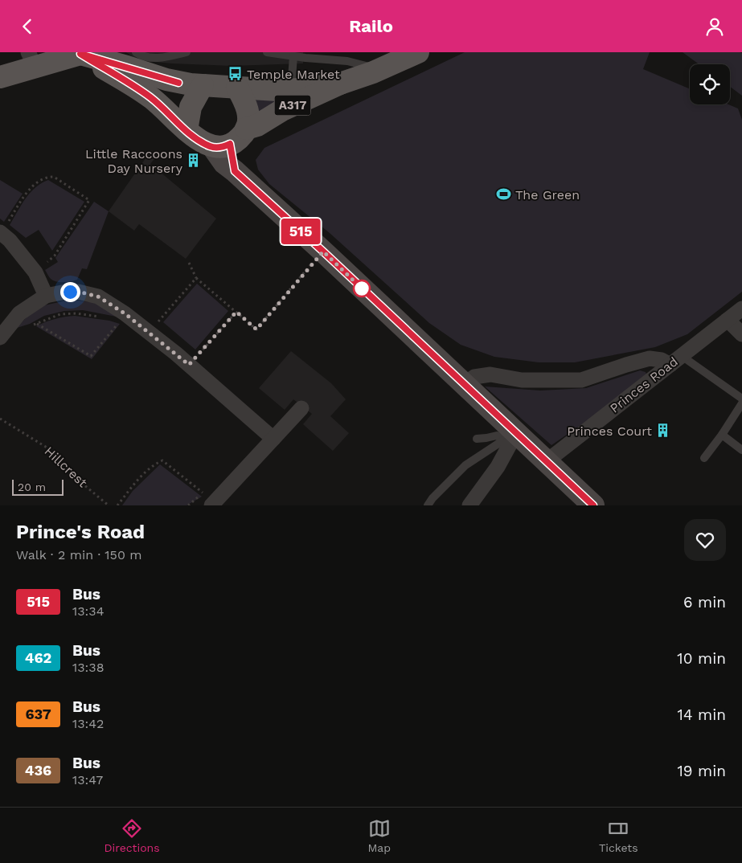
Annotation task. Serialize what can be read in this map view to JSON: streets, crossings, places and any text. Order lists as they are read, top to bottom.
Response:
{
  "streets": {
    "main road": ["A317"],
    "street": ["Princes Road"],
    "path": ["Hillcrest"]
  },
  "places": {
    "bus stop": ["Temple Market"],
    "building": ["Little Raccoons Day Nursery", "Princes Court"],
    "sports": ["The Green"]
  },
  "lines": ["bus line 515"],
  "scale_bar": "20 m",
  "page": {
    "header": "Railo",
    "on_map": "515",
    "scale": "20 m",
    "heading": ["Prince's Road", "Walk · 2 min · 150 m"],
    "list": [
      {
        "mark": "515",
        "name": "Bus",
        "note": "13:34",
        "value": "6 min"
      },
      {
        "mark": "462",
        "name": "Bus",
        "note": "13:38",
        "value": "10 min"
      },
      {
        "mark": "637",
        "name": "Bus",
        "note": "13:42",
        "value": "14 min"
      },
      {
        "mark": "436",
        "name": "Bus",
        "note": "13:47",
        "value": "19 min"
      }
    ],
    "tabs": ["Directions", "Map", "Tickets"]
  }
}
